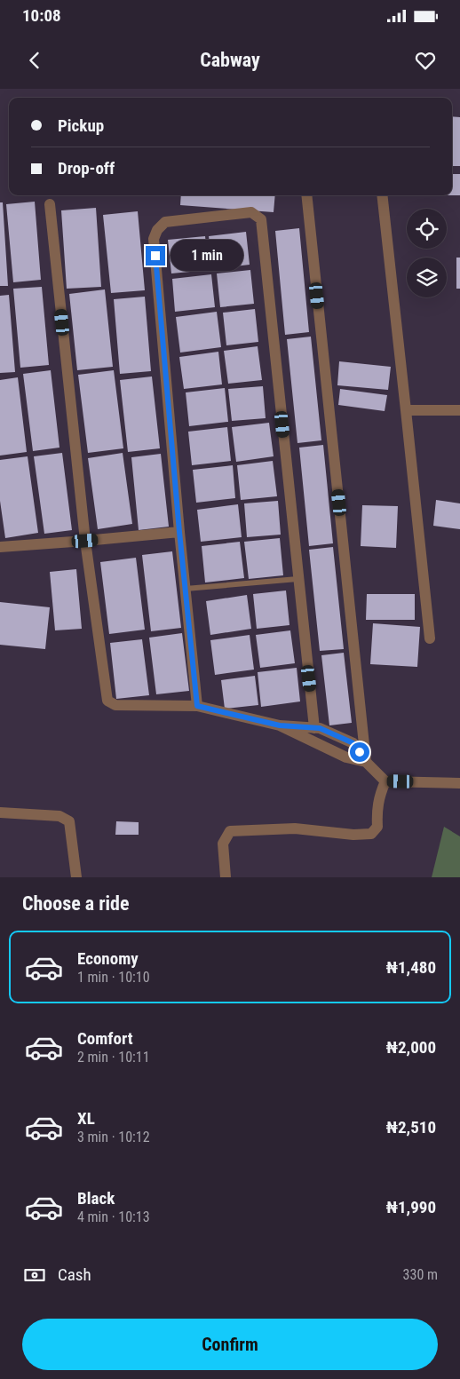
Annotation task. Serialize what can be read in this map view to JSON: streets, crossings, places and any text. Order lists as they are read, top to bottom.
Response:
{
  "page": {
    "status": "10:08",
    "header": "Cabway",
    "banner": ["Pickup", "Drop-off"],
    "bubble": "1 min",
    "heading": "Choose a ride",
    "list": [
      {
        "name": "Economy",
        "note": "1 min · 10:10",
        "value": "₦1,480"
      },
      {
        "name": "Comfort",
        "note": "2 min · 10:11",
        "value": "₦2,000"
      },
      {
        "name": "XL",
        "note": "3 min · 10:12",
        "value": "₦2,510"
      },
      {
        "name": "Black",
        "note": "4 min · 10:13",
        "value": "₦1,990"
      }
    ],
    "pay": ["Cash", "330 m"],
    "buttons": "Confirm"
  }
}
